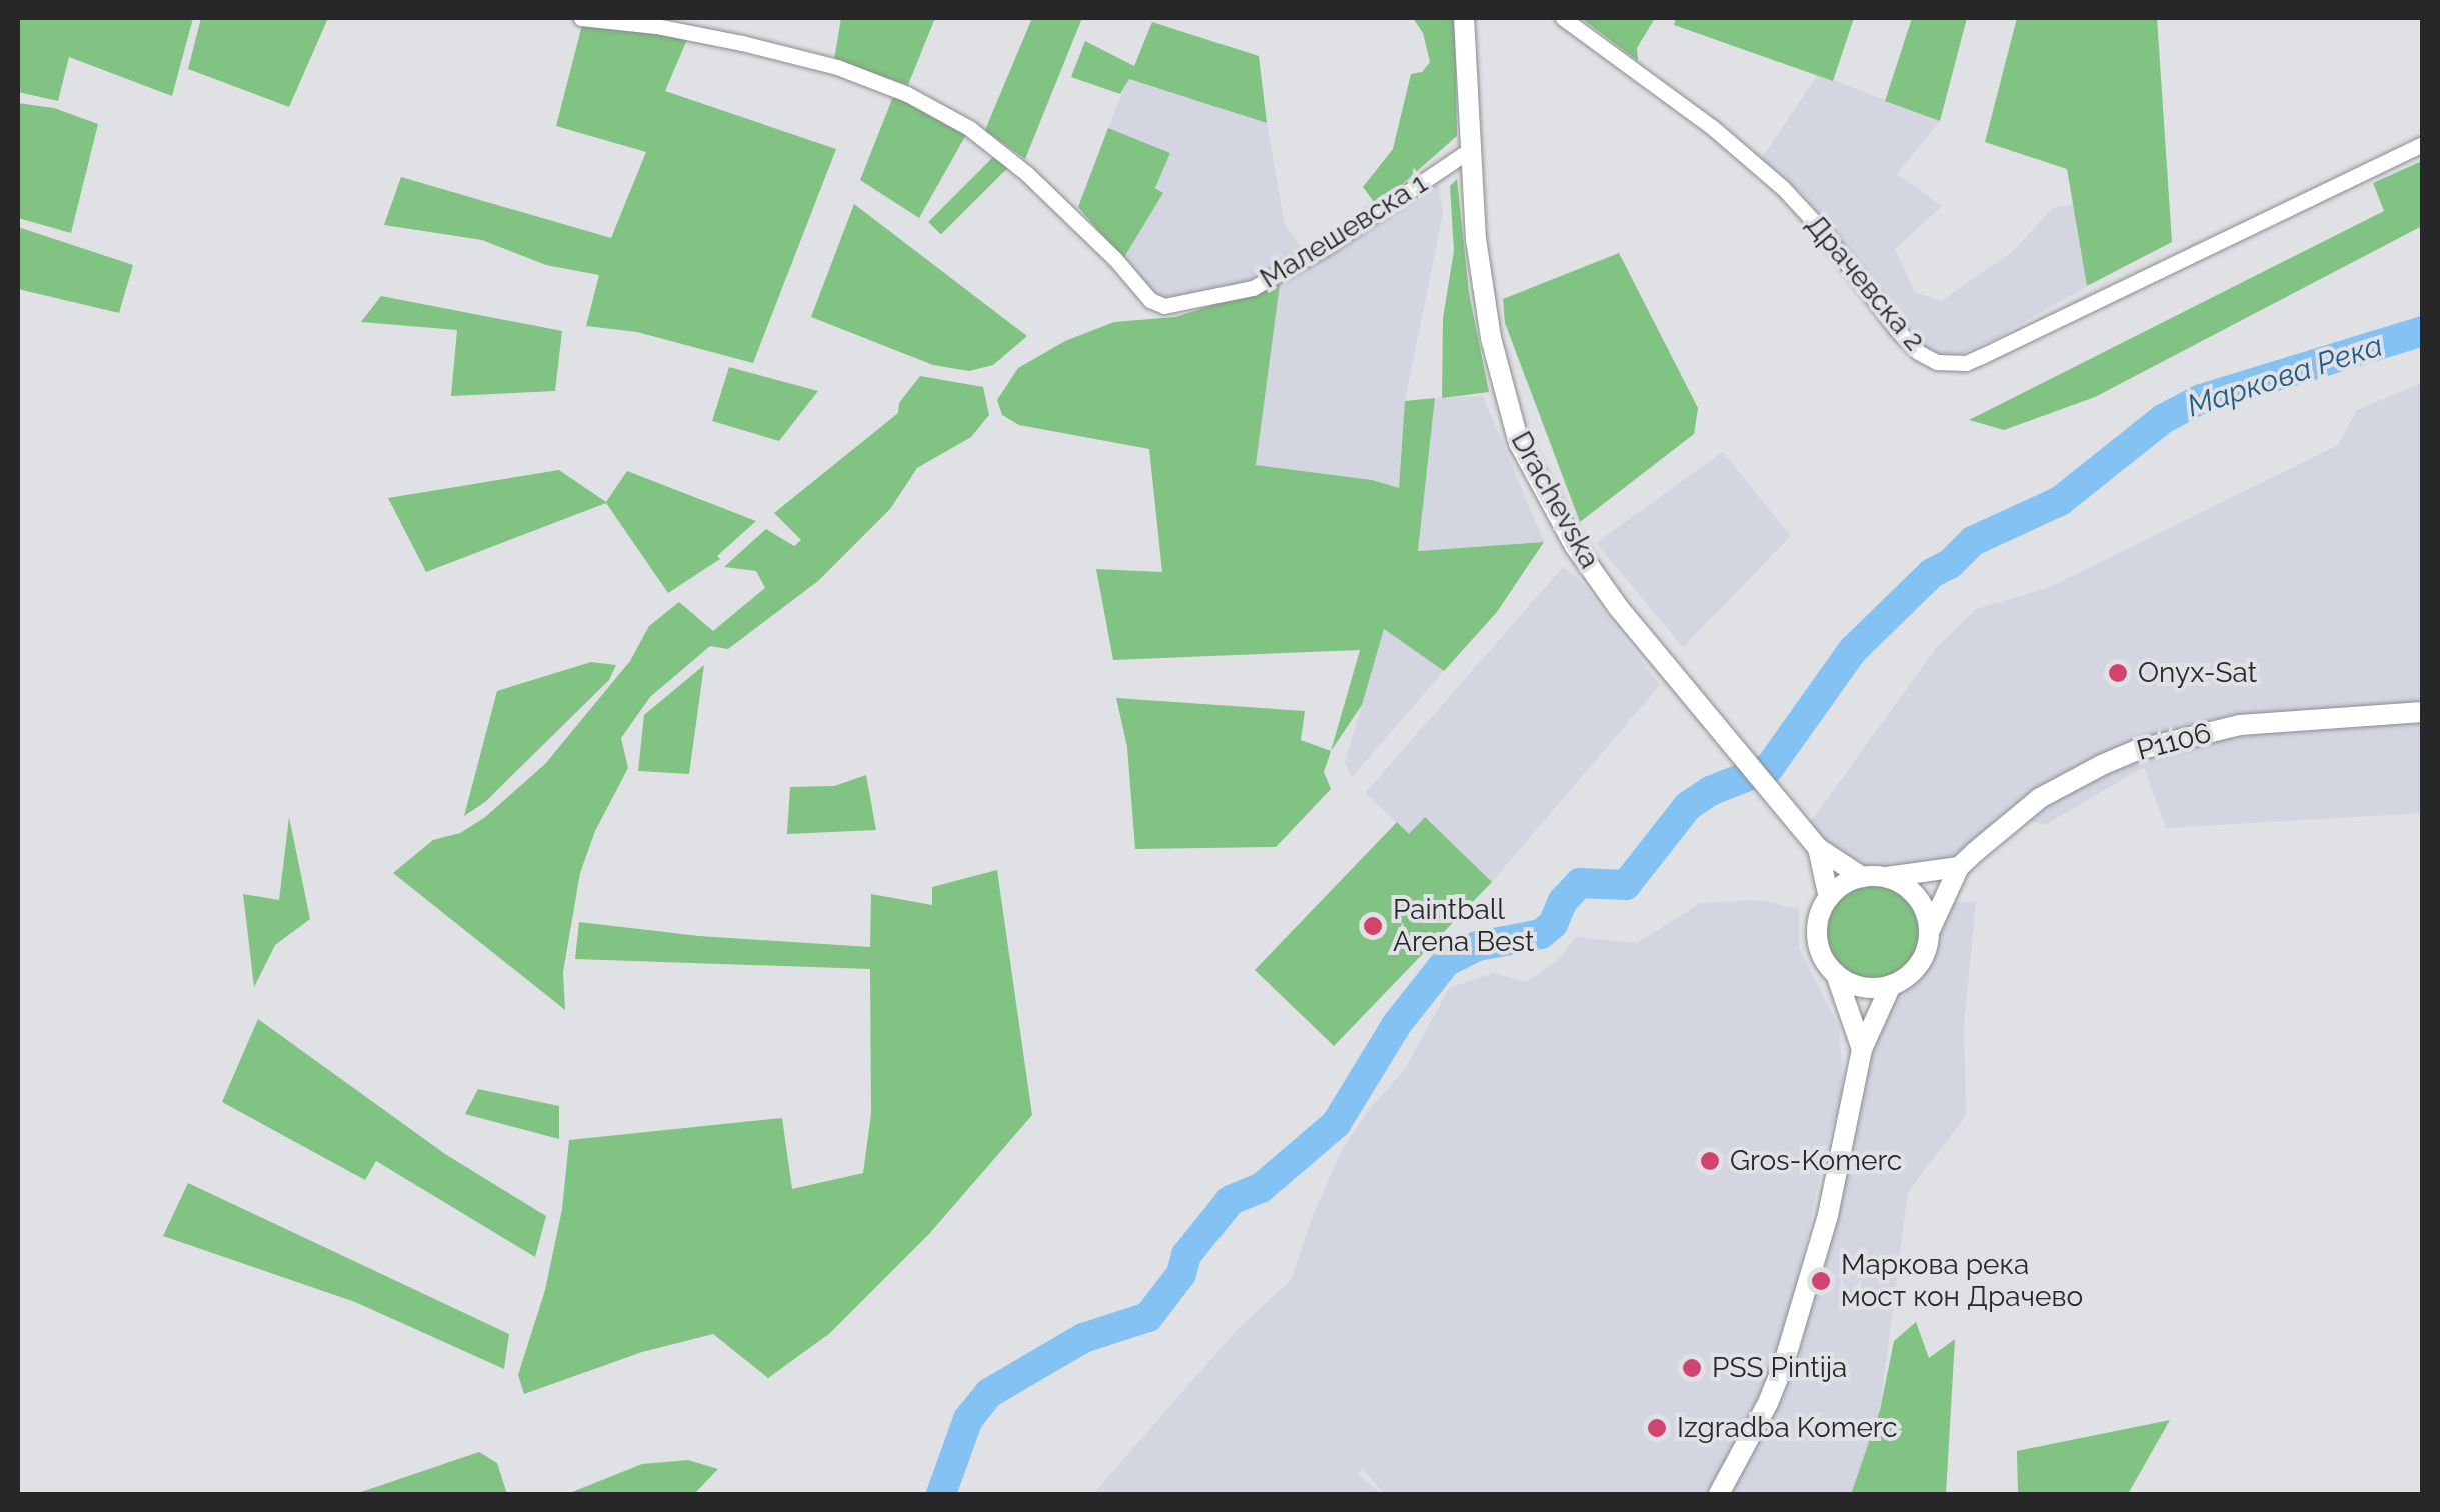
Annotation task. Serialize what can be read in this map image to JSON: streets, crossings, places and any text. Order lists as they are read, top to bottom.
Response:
{
  "streets": {
    "main road": ["Drachevska", "P1106"],
    "street": ["Малешевска 1", "Драчевска 2"]
  },
  "crossings": [
    ["Малешевска 1", "Drachevska"]
  ],
  "water": ["Маркова Река"],
  "places": [
    "Onyx-Sat",
    "Paintball Arena Best",
    "Gros-Komerc",
    "Маркова река мост кон Драчево",
    "PSS Pintija",
    "Izgradba Komerc"
  ]
}
